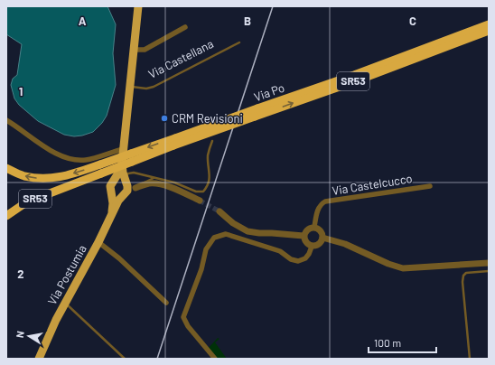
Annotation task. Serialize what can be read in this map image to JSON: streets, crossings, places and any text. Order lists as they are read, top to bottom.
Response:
{
  "streets": {
    "highway": ["SR53", "Via Po"],
    "main road": ["Via Castellana", "Via Postumia"],
    "street": ["Via Castelcucco"]
  },
  "crossings": [
    ["Via Castellana", "Via Po"]
  ],
  "places": ["CRM Revisioni"],
  "scale_bar": "100 m",
  "north": "left",
  "grid": {
    "columns": ["A", "B", "C"],
    "rows": ["1", "2"]
  }
}
